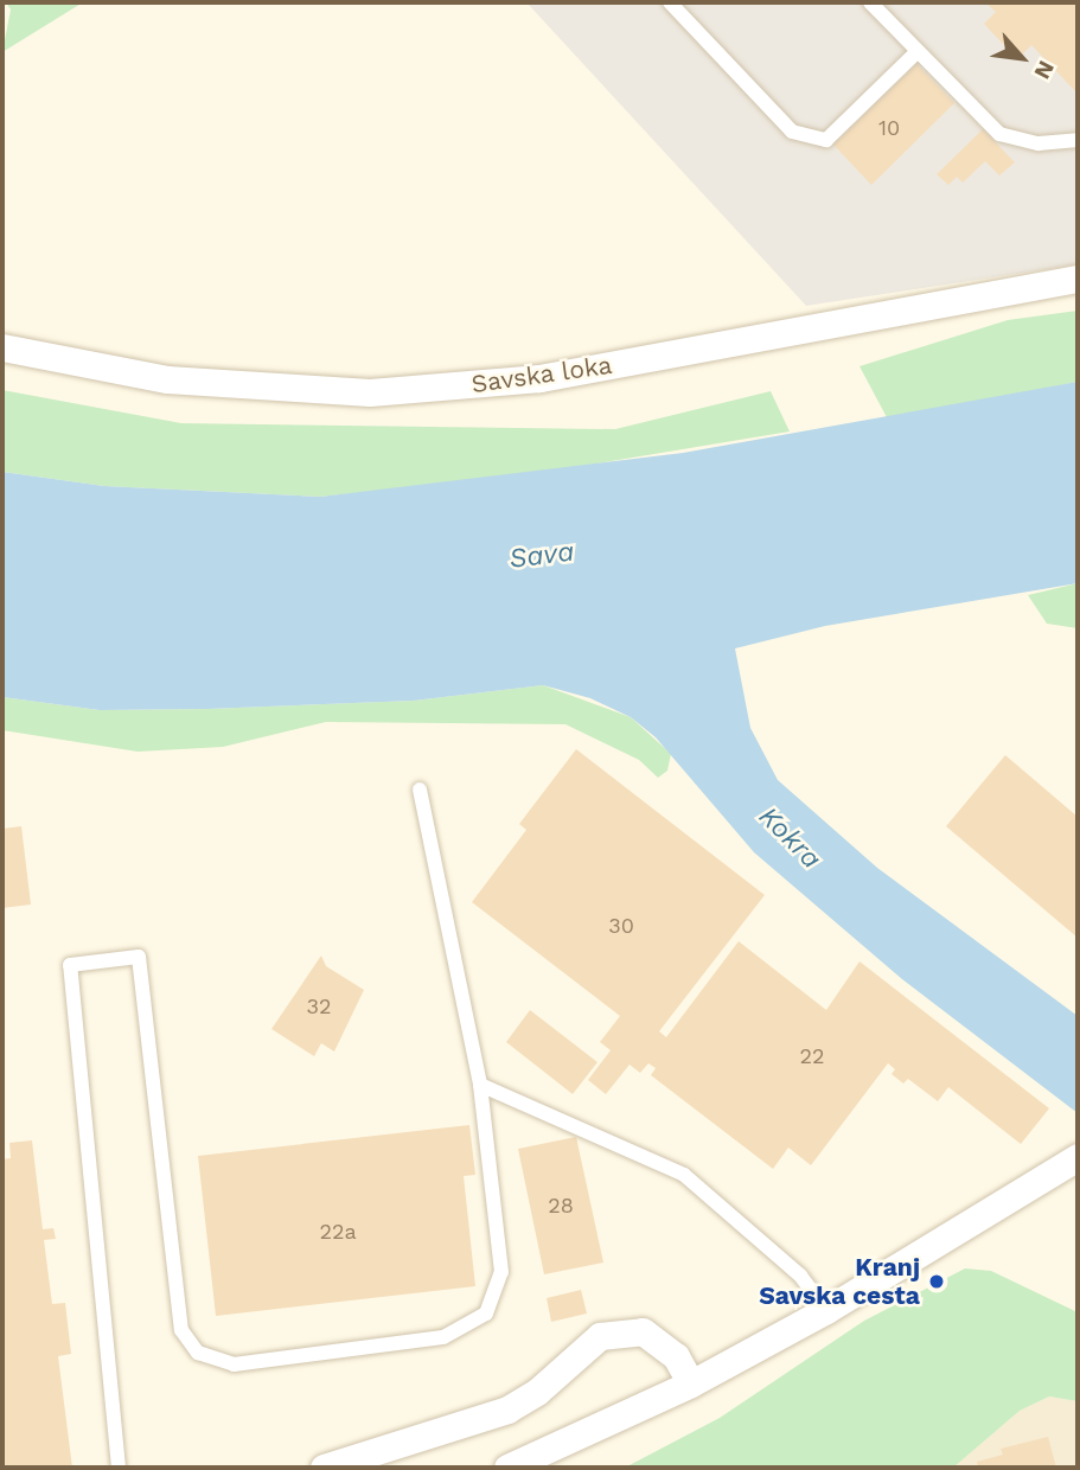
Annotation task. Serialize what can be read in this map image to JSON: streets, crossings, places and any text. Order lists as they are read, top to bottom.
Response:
{
  "streets": {
    "street": ["Savska loka"]
  },
  "water": ["Sava", "Kokra"],
  "places": ["Kranj Savska cesta"],
  "house_numbers": [
    "10",
    "30",
    "32",
    "22",
    "28",
    "22a"
  ],
  "north": "bottom right"
}
